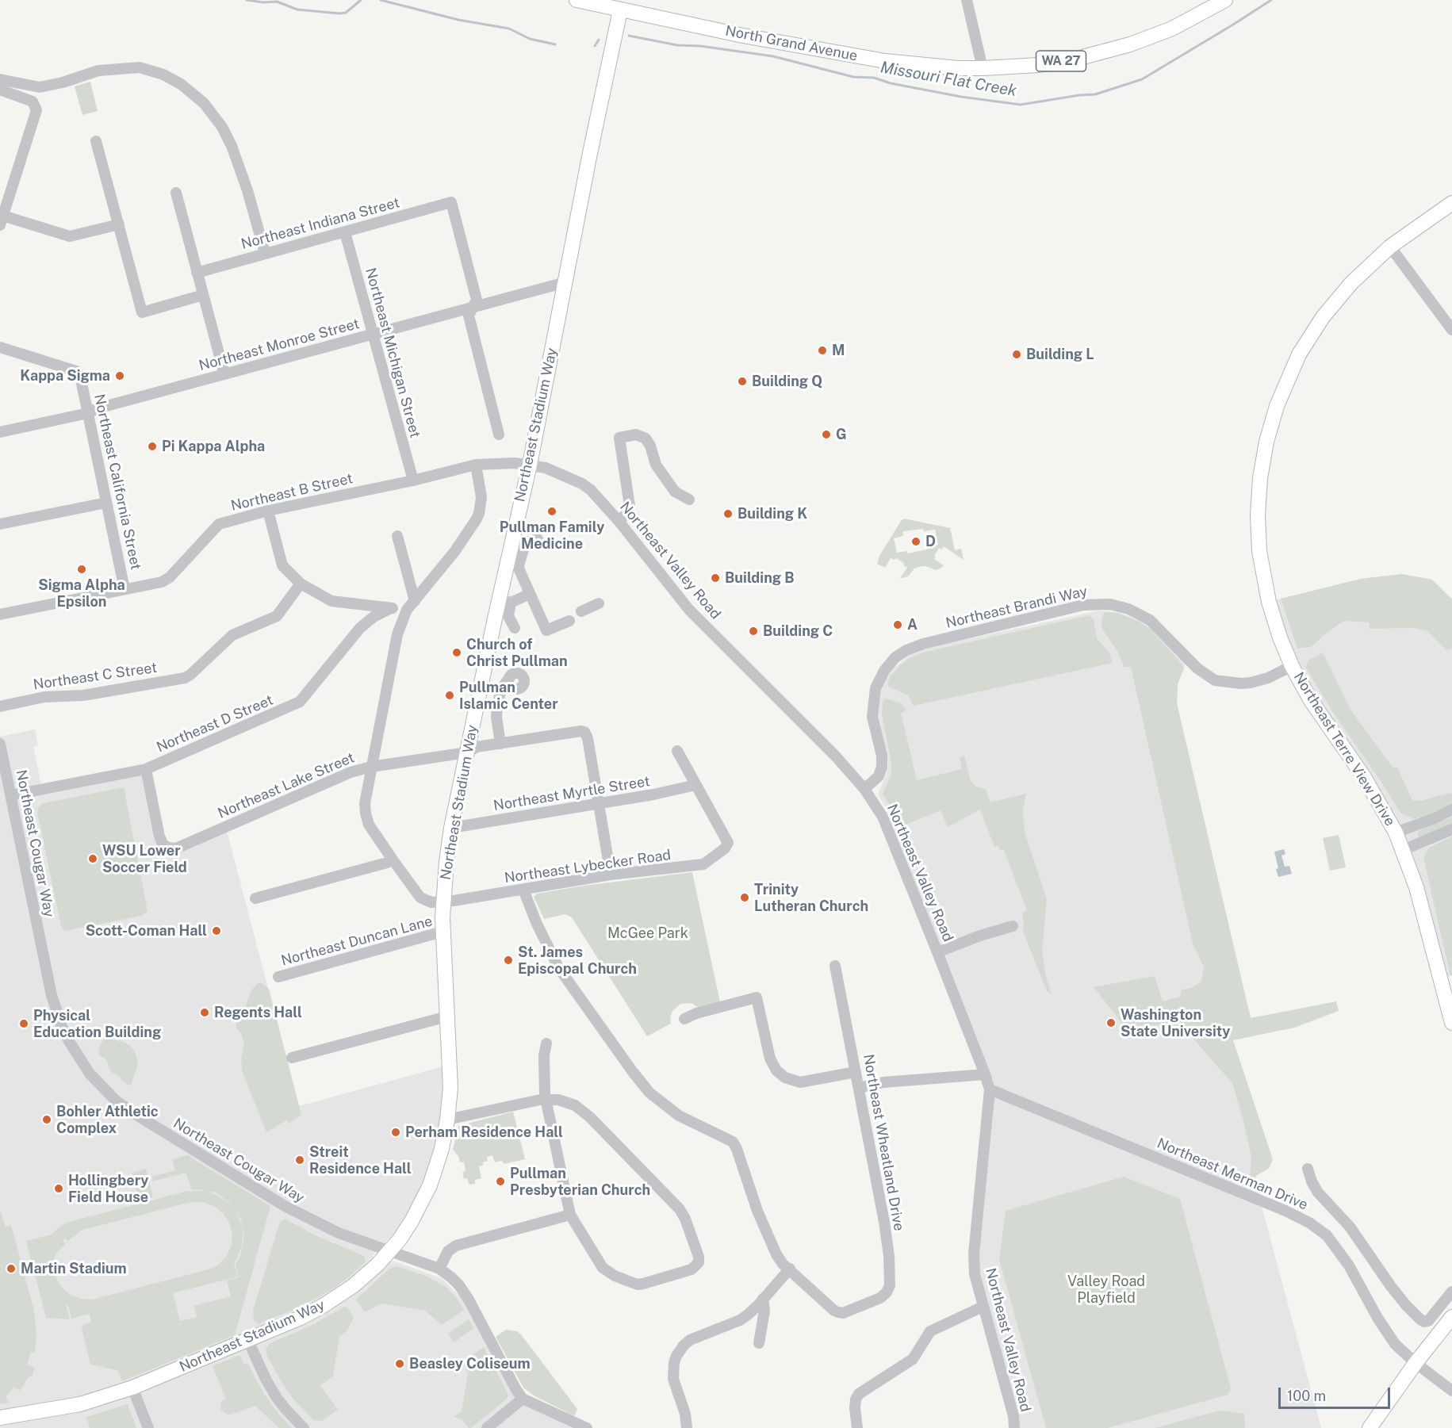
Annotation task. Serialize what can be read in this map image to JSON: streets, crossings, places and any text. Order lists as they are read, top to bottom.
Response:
{
  "streets": {
    "main road": [
      "North Grand Avenue",
      "WA 27",
      "Northeast Stadium Way",
      "Northeast Terre View Drive"
    ],
    "street": [
      "Northeast Indiana Street",
      "Northeast Monroe Street",
      "Northeast Michigan Street",
      "Northeast California Street",
      "Northeast B Street",
      "Northeast Valley Road",
      "Northeast Brandi Way",
      "Northeast C Street",
      "Northeast D Street",
      "Northeast Lake Street",
      "Northeast Myrtle Street",
      "Northeast Cougar Way",
      "Northeast Lybecker Road",
      "Northeast Duncan Lane",
      "Northeast Wheatland Drive",
      "Northeast Merman Drive"
    ]
  },
  "crossings": [
    ["North Grand Avenue", "Northeast Stadium Way"],
    ["Northeast Indiana Street", "Northeast Monroe Street"],
    ["Northeast Indiana Street", "Northeast Michigan Street"],
    ["Northeast Monroe Street", "Northeast Michigan Street"],
    ["Northeast Monroe Street", "Northeast Stadium Way"],
    ["Northeast Monroe Street", "Northeast California Street"],
    ["Northeast Michigan Street", "Northeast B Street"],
    ["Northeast Stadium Way", "Northeast B Street"],
    ["Northeast Stadium Way", "Northeast Valley Road"],
    ["Northeast Stadium Way", "Northeast Lake Street"],
    ["Northeast Stadium Way", "Northeast Myrtle Street"],
    ["Northeast Stadium Way", "Northeast Cougar Way"],
    ["Northeast Stadium Way", "Northeast Lybecker Road"],
    ["Northeast Stadium Way", "Northeast Duncan Lane"],
    ["Northeast California Street", "Northeast B Street"],
    ["Northeast B Street", "Northeast Valley Road"],
    ["Northeast Valley Road", "Northeast Brandi Way"],
    ["Northeast Valley Road", "Northeast Merman Drive"],
    ["Northeast Brandi Way", "Northeast Terre View Drive"],
    ["Northeast D Street", "Northeast Lake Street"],
    ["Northeast D Street", "Northeast Cougar Way"],
    ["Northeast Lake Street", "Northeast Myrtle Street"],
    ["Northeast Lake Street", "Northeast Lybecker Road"],
    ["Northeast Myrtle Street", "Northeast Lybecker Road"]
  ],
  "water": ["Missouri Flat Creek"],
  "parks": ["McGee Park", "Valley Road Playfield"],
  "places": [
    "M",
    "Building L",
    "Kappa Sigma",
    "Building Q",
    "G",
    "Pi Kappa Alpha",
    "Pullman Family Medicine",
    "Building K",
    "D",
    "Sigma Alpha Epsilon",
    "Building B",
    "A",
    "Building C",
    "Church of Christ Pullman",
    "Pullman Islamic Center",
    "WSU Lower Soccer Field",
    "Trinity Lutheran Church",
    "Scott-Coman Hall",
    "St. James Episcopal Church",
    "Regents Hall",
    "Washington State University",
    "Physical Education Building",
    "Bohler Athletic Complex",
    "Perham Residence Hall",
    "Streit Residence Hall",
    "Pullman Presbyterian Church",
    "Hollingbery Field House",
    "Martin Stadium",
    "Beasley Coliseum"
  ],
  "scale_bar": "100 m"
}
